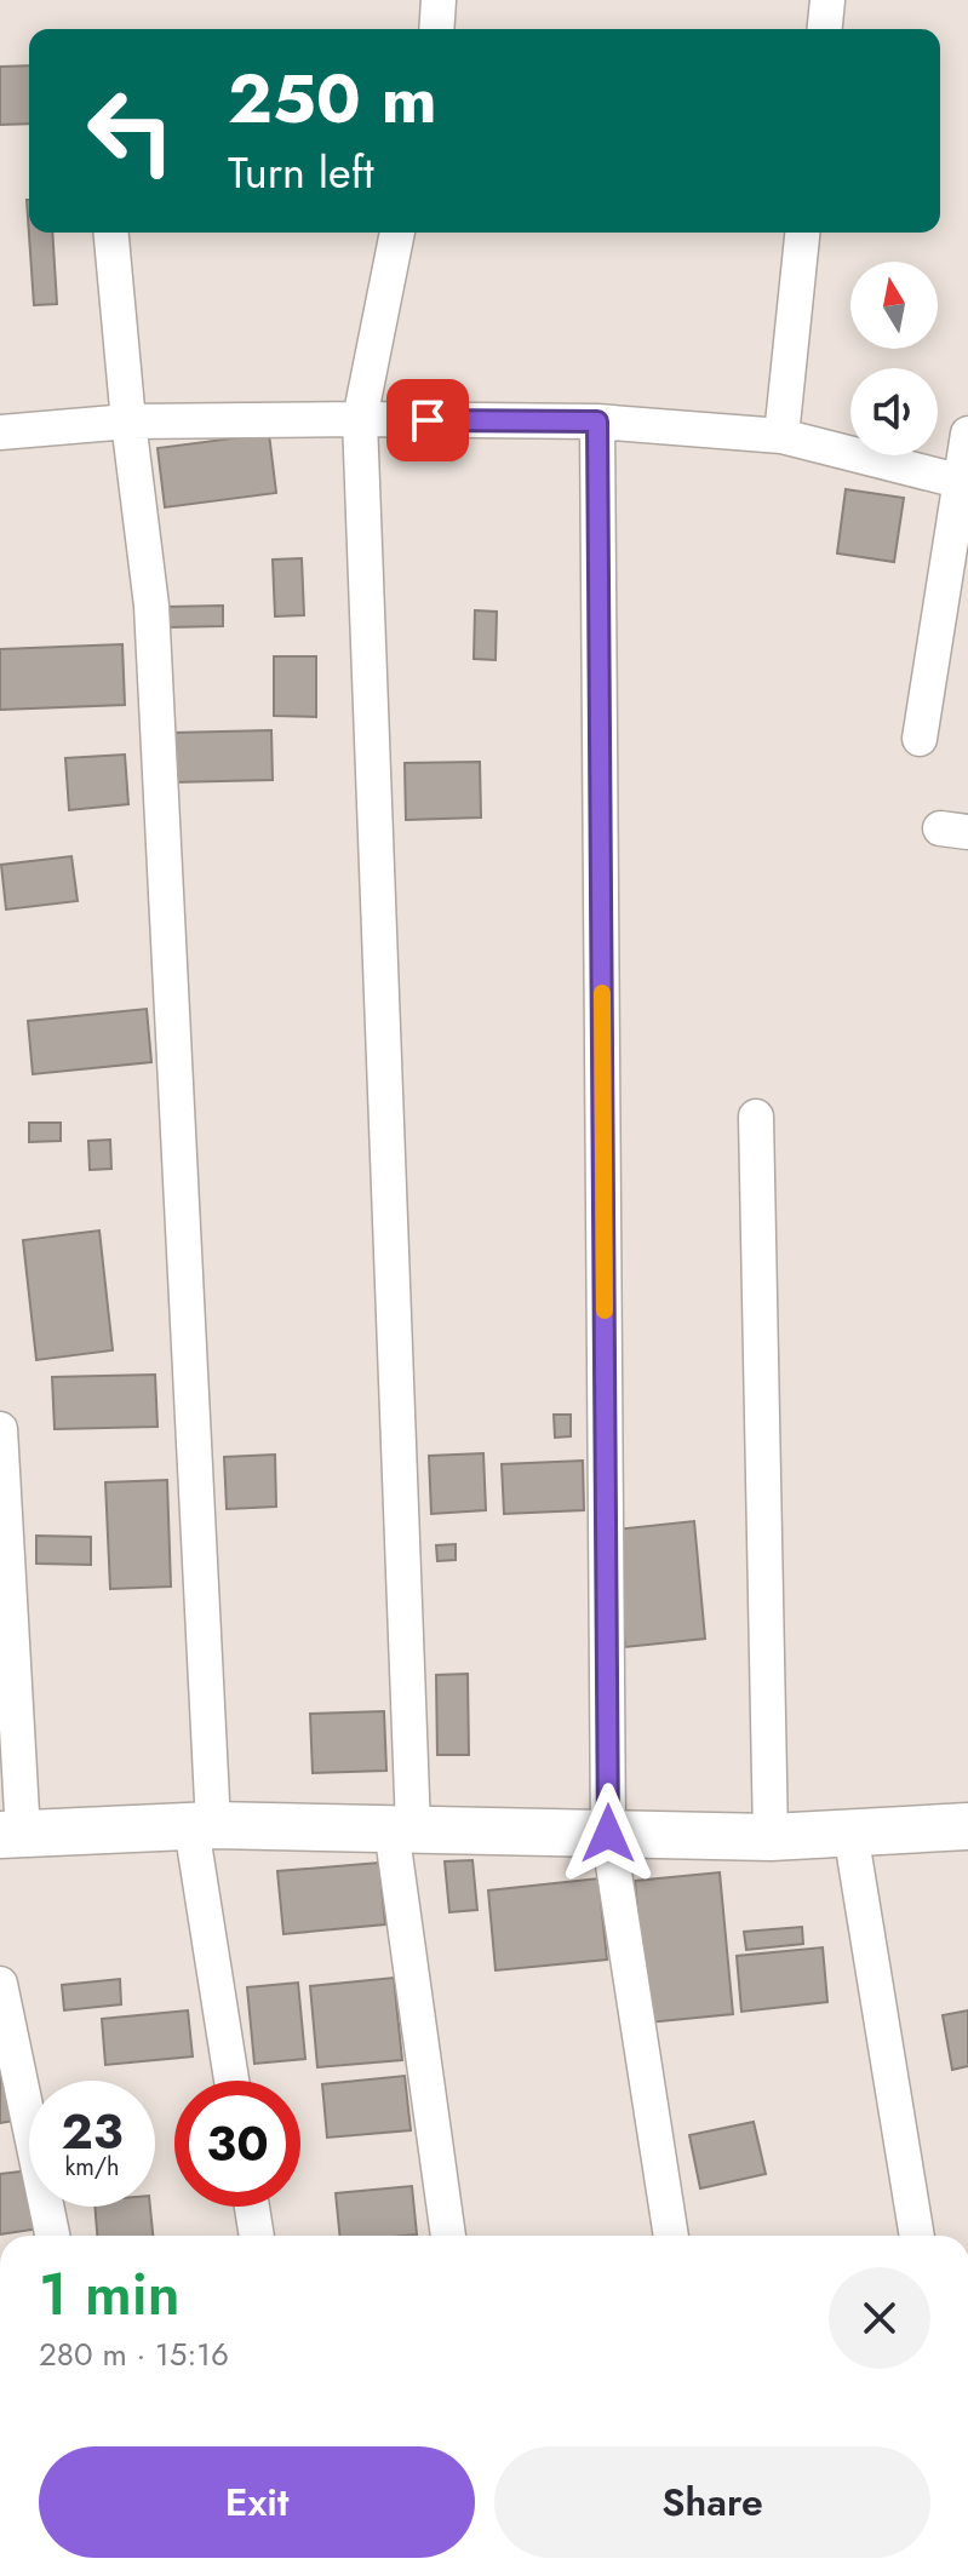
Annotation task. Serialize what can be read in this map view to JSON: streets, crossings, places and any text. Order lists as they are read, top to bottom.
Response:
{
  "north": "top",
  "page": {
    "turn": ["250 m", "Turn left"],
    "speed": "23 km/h",
    "limit": "30",
    "heading": ["1 min", "280 m · 15:16"],
    "buttons": ["Exit", "Share"]
  }
}
